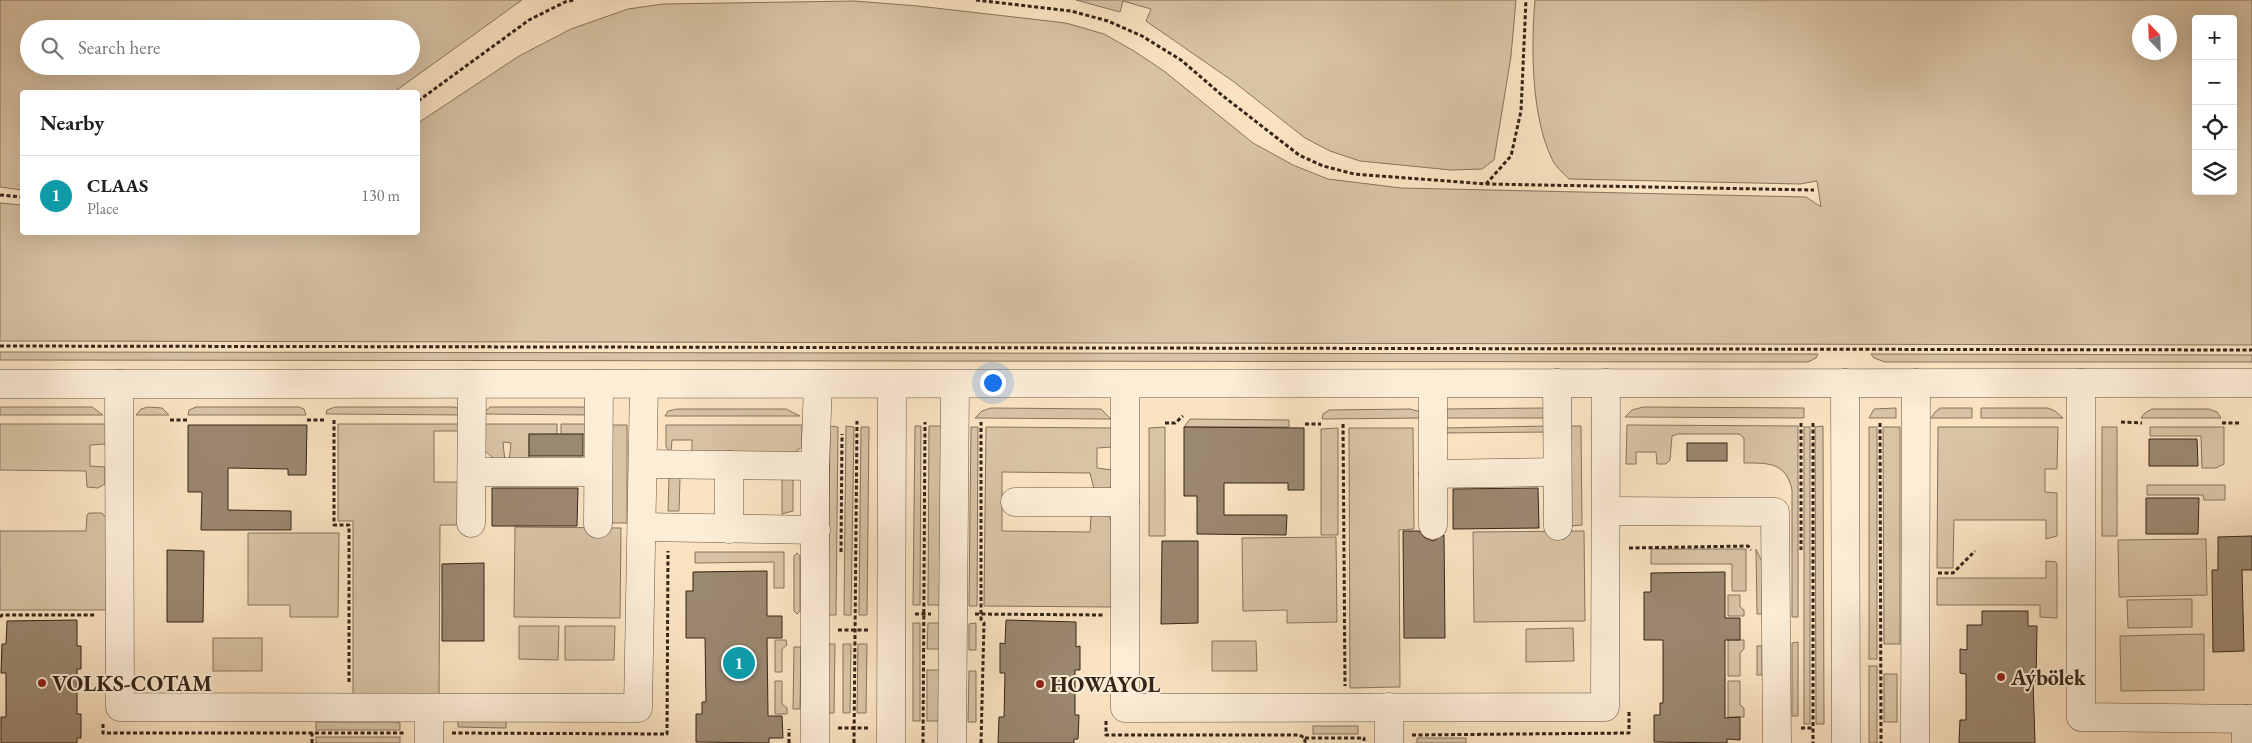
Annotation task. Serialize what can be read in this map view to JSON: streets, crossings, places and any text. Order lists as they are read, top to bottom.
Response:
{
  "places": ["Aýbölek", "VOLKS-COTAM", "HOWAYOL"],
  "north": "top left",
  "page": {
    "map_buttons": ["+", "−"],
    "search": "Search here",
    "heading": "Nearby",
    "list": [
      {
        "mark": "1",
        "name": "CLAAS",
        "note": "Place",
        "value": "130 m"
      }
    ],
    "pins": "1"
  }
}
